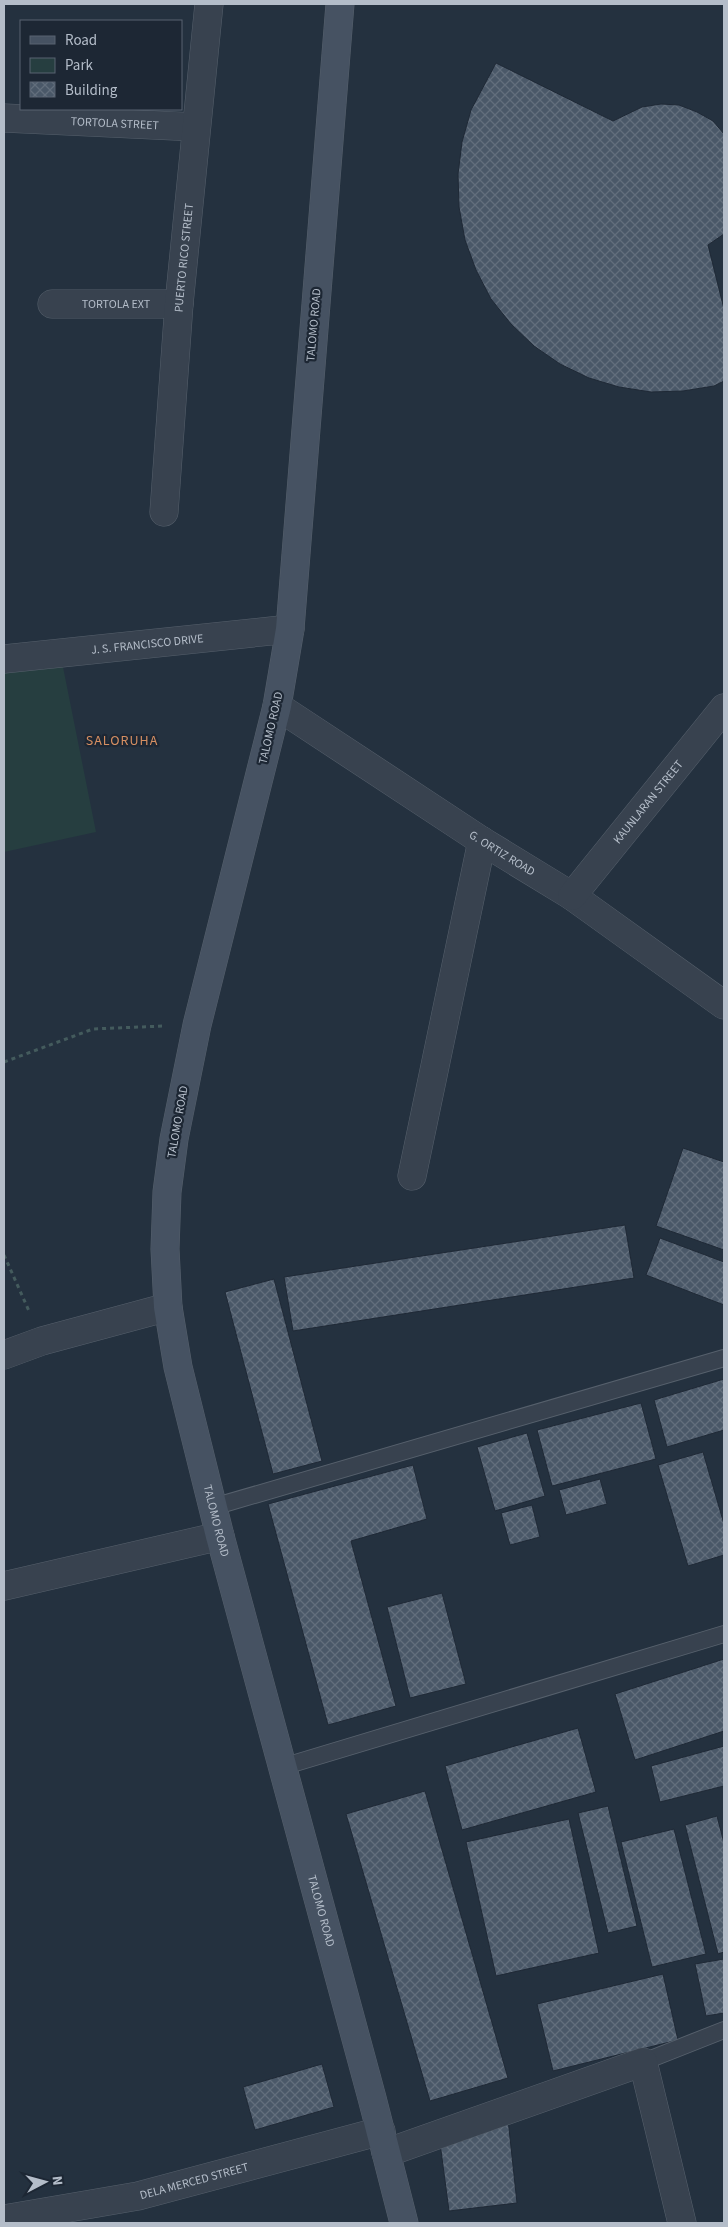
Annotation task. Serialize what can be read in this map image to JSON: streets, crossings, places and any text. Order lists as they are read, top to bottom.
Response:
{
  "streets": {
    "street": [
      "TORTOLA STREET",
      "PUERTO RICO STREET",
      "TORTOLA EXT",
      "TALOMO ROAD",
      "J. S. FRANCISCO DRIVE",
      "KAUNLARAN STREET",
      "G. ORTIZ ROAD",
      "DELA MERCED STREET"
    ]
  },
  "crossings": [
    ["TORTOLA STREET", "PUERTO RICO STREET"],
    ["PUERTO RICO STREET", "TORTOLA EXT"],
    ["TALOMO ROAD", "J. S. FRANCISCO DRIVE"],
    ["TALOMO ROAD", "G. ORTIZ ROAD"],
    ["TALOMO ROAD", "DELA MERCED STREET"],
    ["KAUNLARAN STREET", "G. ORTIZ ROAD"]
  ],
  "districts": ["SALORUHA"],
  "legend": ["Road", "Park", "Building"],
  "north": "right"
}
